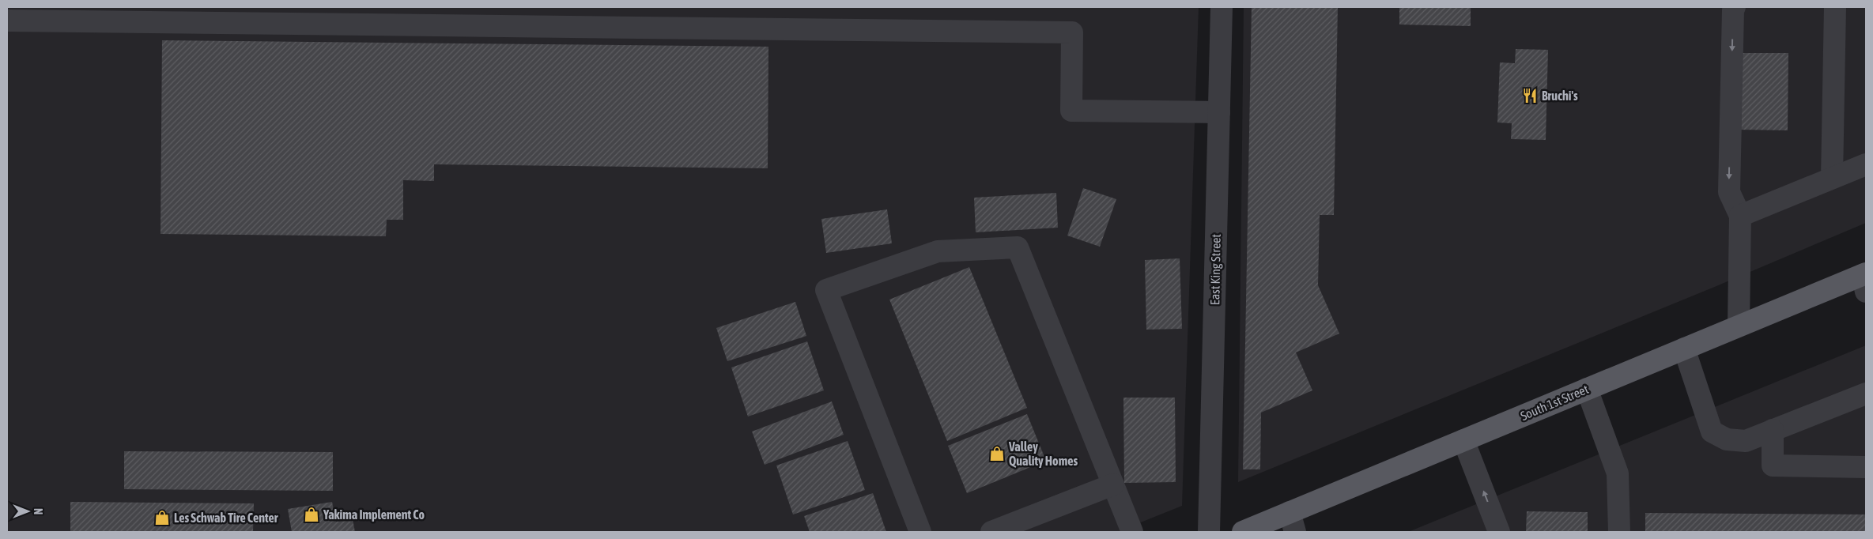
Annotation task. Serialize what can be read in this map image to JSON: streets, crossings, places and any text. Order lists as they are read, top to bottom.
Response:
{
  "streets": {
    "main road": ["South 1st Street"],
    "street": ["East King Street"]
  },
  "places": {
    "restaurant": ["Bruchi's"],
    "shop": ["Valley Quality Homes", "Yakima Implement Co", "Les Schwab Tire Center"]
  },
  "north": "right"
}
